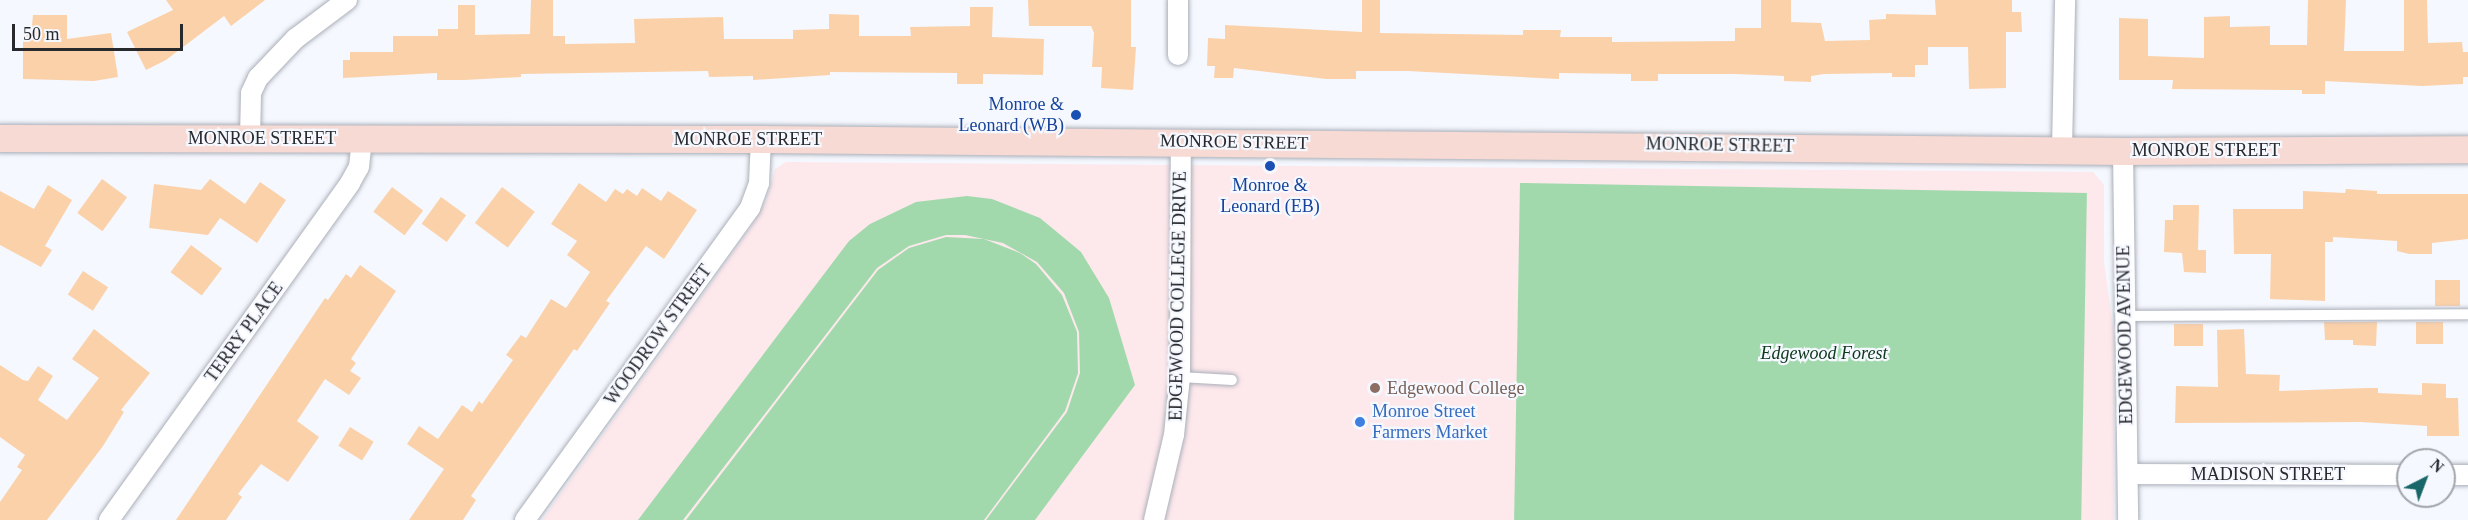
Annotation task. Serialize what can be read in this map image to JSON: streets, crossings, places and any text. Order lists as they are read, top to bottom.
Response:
{
  "streets": {
    "main road": ["MONROE STREET"],
    "street": [
      "EDGEWOOD COLLEGE DRIVE",
      "TERRY PLACE",
      "WOODROW STREET",
      "EDGEWOOD AVENUE",
      "MADISON STREET"
    ]
  },
  "crossings": [
    ["MONROE STREET", "EDGEWOOD COLLEGE DRIVE"],
    ["MONROE STREET", "TERRY PLACE"],
    ["MONROE STREET", "WOODROW STREET"],
    ["MONROE STREET", "EDGEWOOD AVENUE"],
    ["EDGEWOOD AVENUE", "MADISON STREET"]
  ],
  "parks": ["Edgewood Forest"],
  "places": [
    "Monroe & Leonard (WB)",
    "Monroe & Leonard (EB)",
    "Edgewood College",
    "Monroe Street Farmers Market"
  ],
  "scale_bar": "50 m",
  "north": "top right"
}
